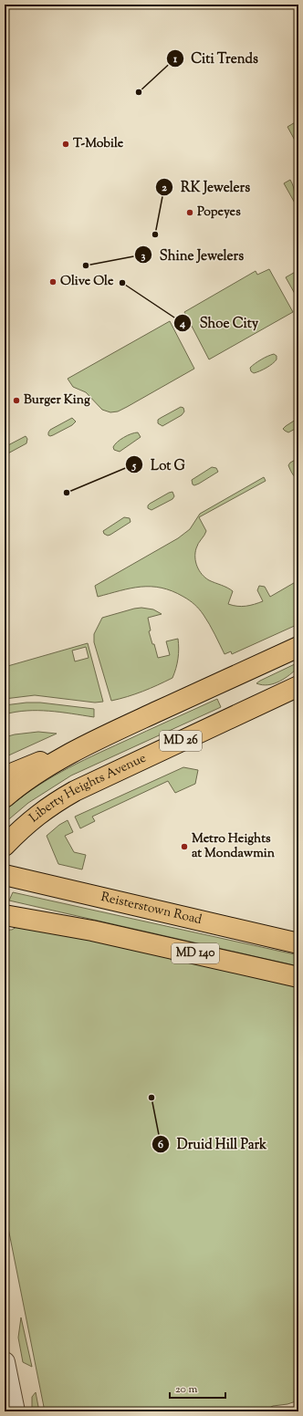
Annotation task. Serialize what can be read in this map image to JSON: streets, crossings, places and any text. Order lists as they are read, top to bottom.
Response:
{
  "streets": {
    "main road": [
      "MD 26",
      "Liberty Heights Avenue",
      "Reisterstown Road",
      "MD 140"
    ]
  },
  "places": [
    "Citi Trends",
    "T-Mobile",
    "Popeyes",
    "RK Jewelers",
    "Shine Jewelers",
    "Olive Ole",
    "Shoe City",
    "Burger King",
    "Lot G",
    "Metro Heights at Mondawmin",
    "Druid Hill Park"
  ],
  "scale_bar": "20 m"
}
